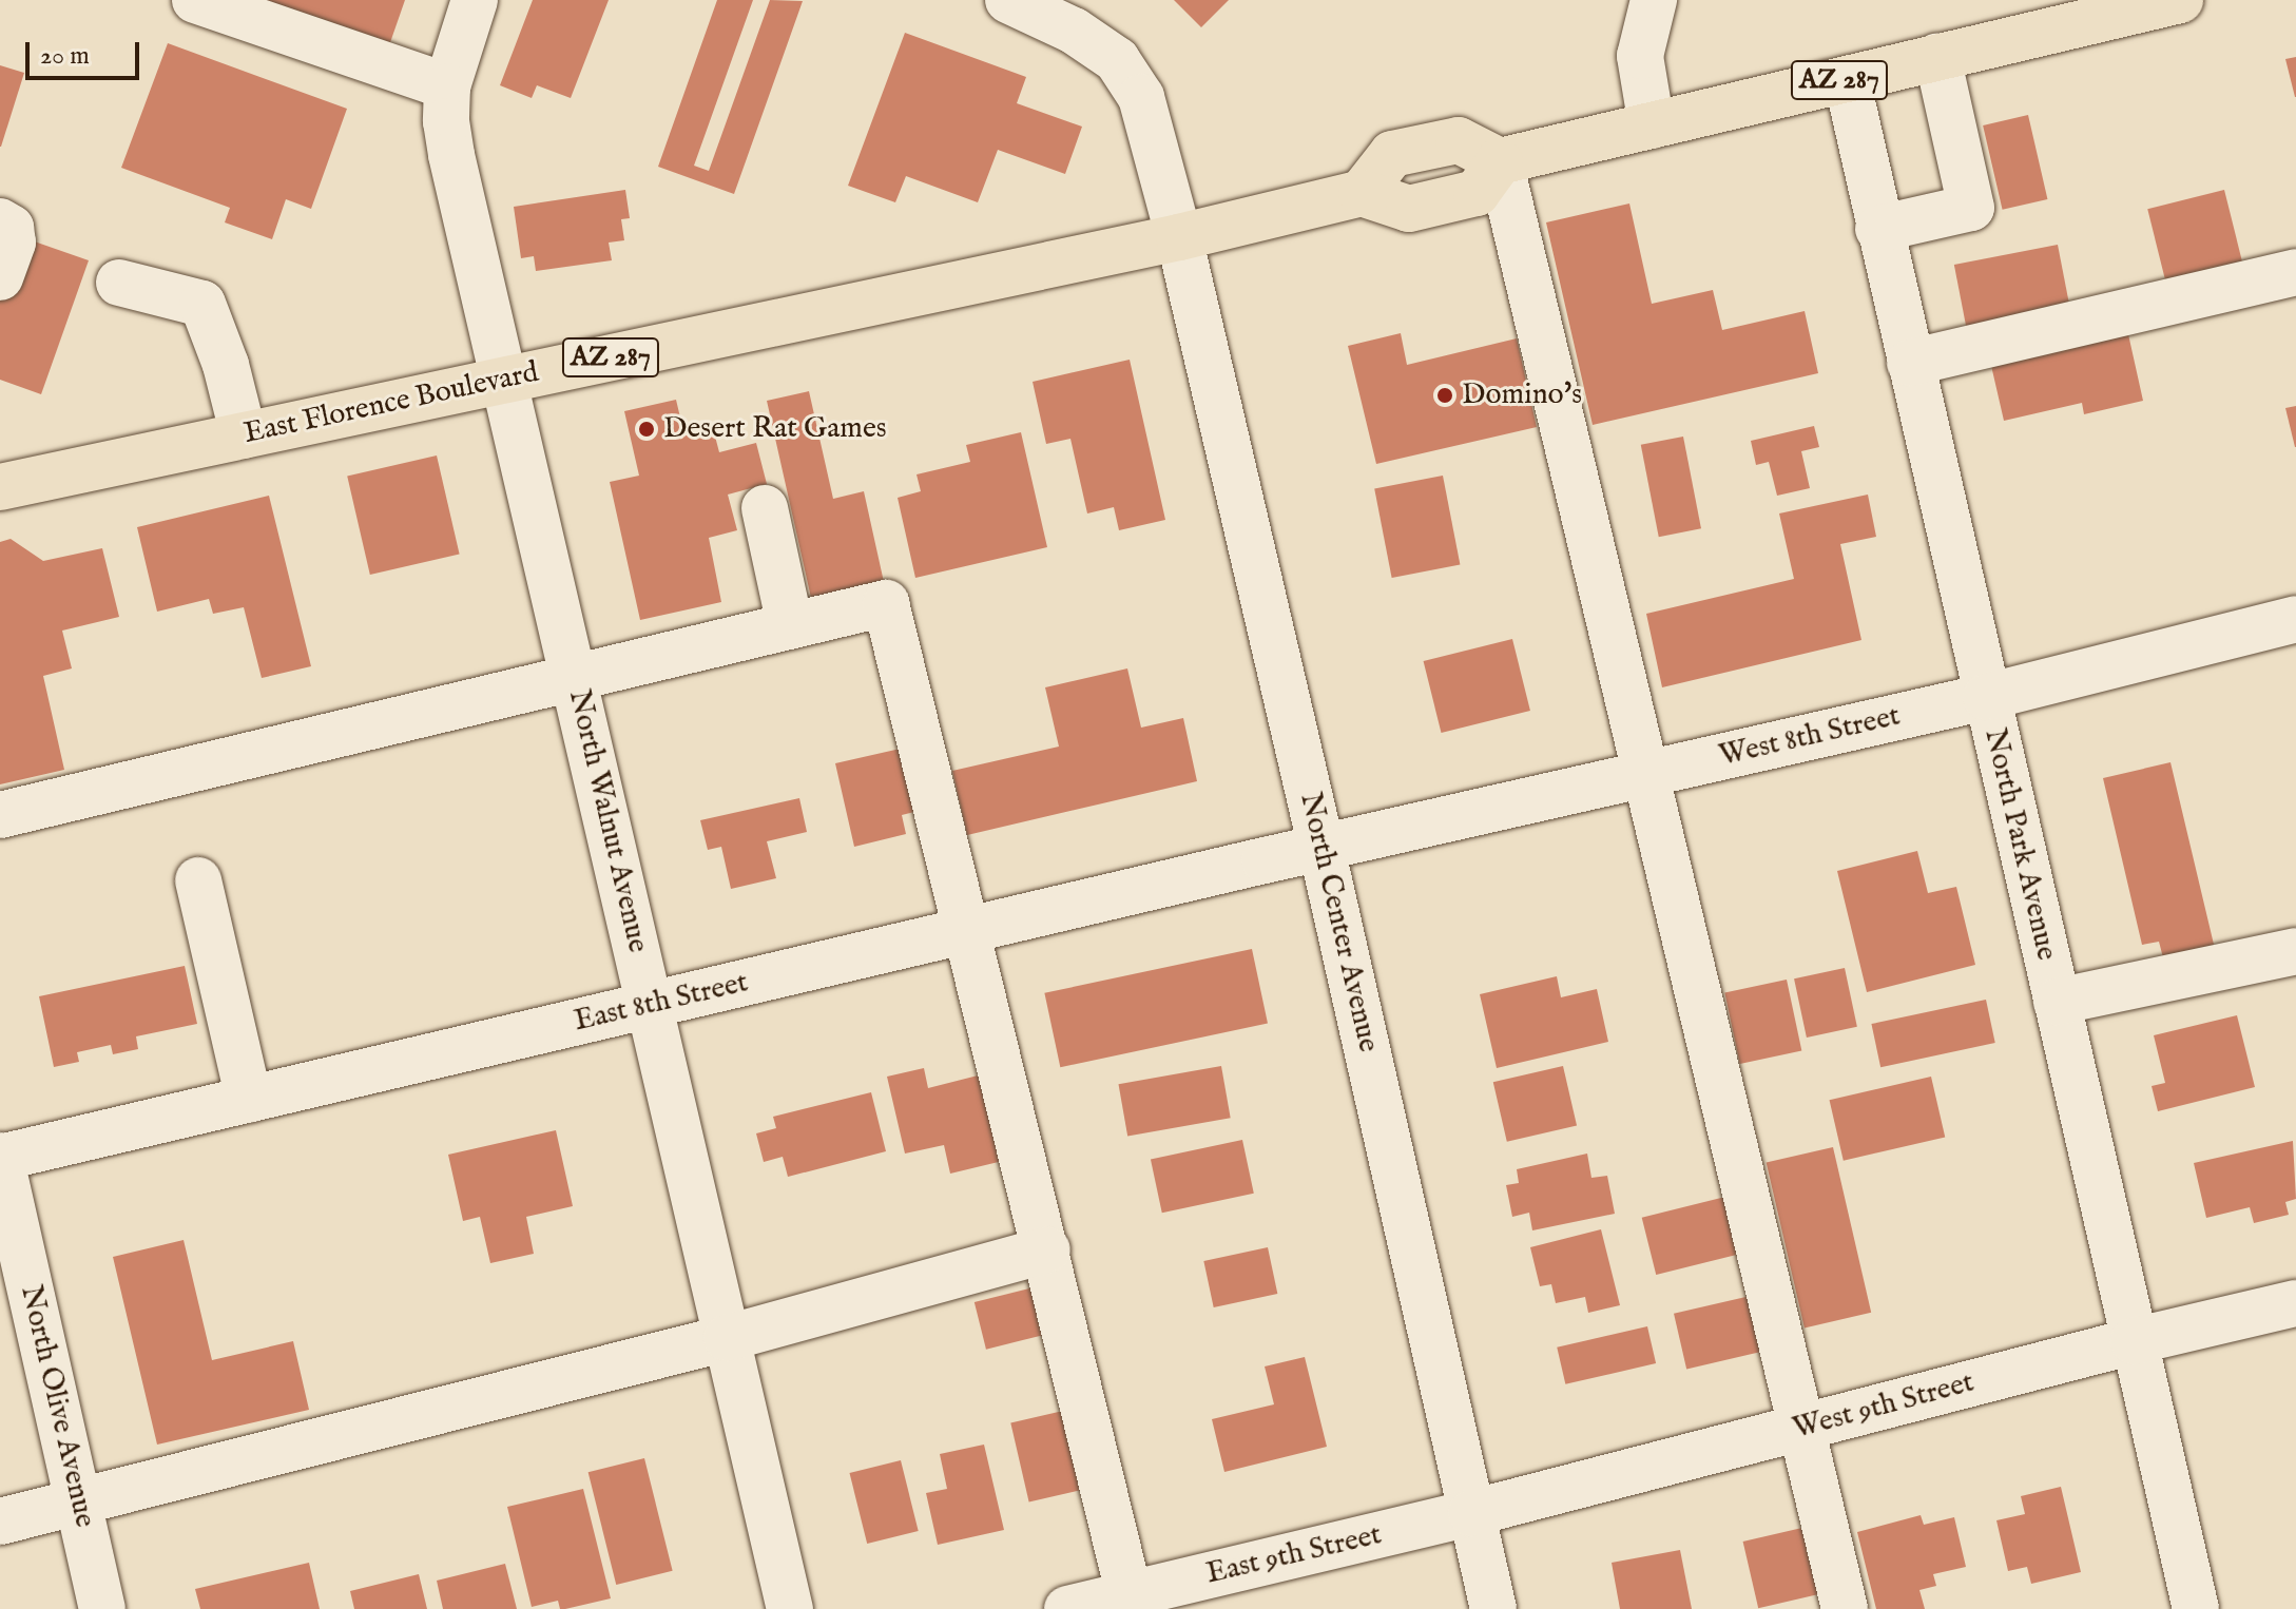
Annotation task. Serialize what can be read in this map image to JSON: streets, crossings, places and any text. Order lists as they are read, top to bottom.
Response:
{
  "streets": {
    "main road": ["AZ 287", "East Florence Boulevard"],
    "street": [
      "West 8th Street",
      "North Walnut Avenue",
      "North Park Avenue",
      "North Center Avenue",
      "East 8th Street",
      "North Olive Avenue",
      "West 9th Street",
      "East 9th Street"
    ]
  },
  "crossings": [
    ["AZ 287", "East Florence Boulevard"],
    ["AZ 287", "North Park Avenue"],
    ["AZ 287", "North Center Avenue"],
    ["East Florence Boulevard", "North Walnut Avenue"],
    ["East Florence Boulevard", "North Center Avenue"],
    ["West 8th Street", "North Park Avenue"],
    ["West 8th Street", "North Center Avenue"],
    ["West 8th Street", "East 8th Street"],
    ["North Walnut Avenue", "East 8th Street"],
    ["North Park Avenue", "West 9th Street"],
    ["North Center Avenue", "East 8th Street"],
    ["North Center Avenue", "West 9th Street"],
    ["North Center Avenue", "East 9th Street"],
    ["East 8th Street", "North Olive Avenue"],
    ["West 9th Street", "East 9th Street"]
  ],
  "places": ["Domino's", "Desert Rat Games"],
  "scale_bar": "20 m"
}
